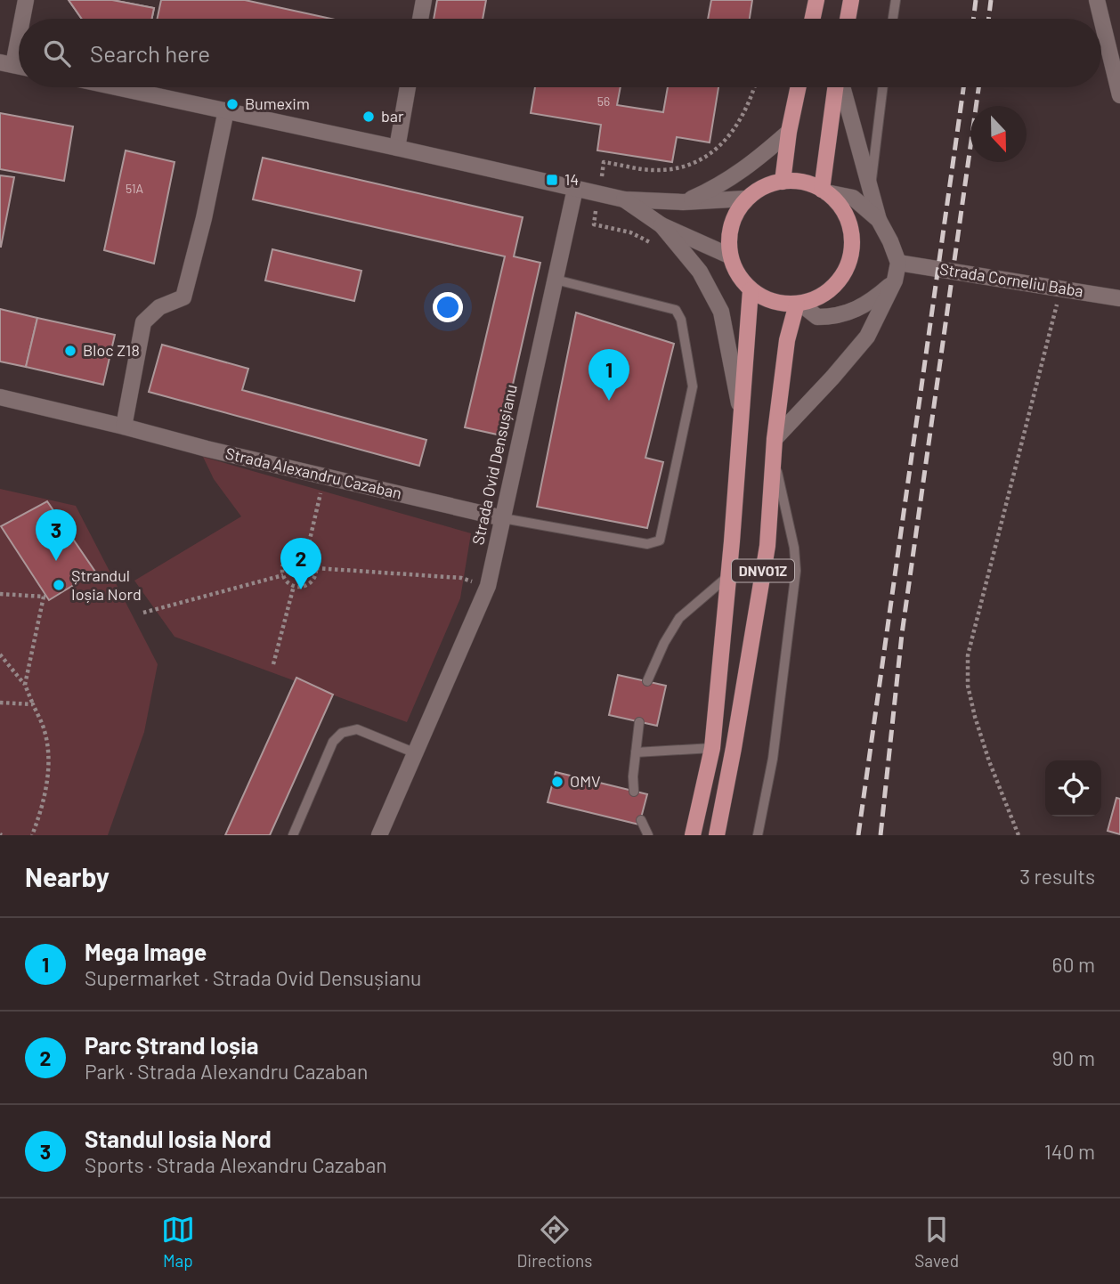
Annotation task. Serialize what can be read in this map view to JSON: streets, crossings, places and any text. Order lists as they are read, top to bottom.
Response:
{
  "streets": {
    "main road": ["DNVO1Z"],
    "street": ["Strada Corneliu Baba", "Strada Ovid Densușianu", "Strada Alexandru Cazaban"]
  },
  "crossings": [
    ["Strada Ovid Densușianu", "Strada Alexandru Cazaban"]
  ],
  "places": {
    "other": [
      "Bumexim",
      "bar",
      "Bloc Z18",
      "Ștrandul Ioșia Nord",
      "OMV"
    ],
    "transit": ["14"]
  },
  "house_numbers": ["56", "51A"],
  "north": "bottom",
  "page": {
    "search": "Search here",
    "pins": ["1", "3", "2"],
    "heading": ["Nearby", "3 results"],
    "list": [
      {
        "mark": "1",
        "name": "Mega Image",
        "note": "Supermarket · Strada Ovid Densușianu",
        "value": "60 m"
      },
      {
        "mark": "2",
        "name": "Parc Ștrand Ioșia",
        "note": "Park · Strada Alexandru Cazaban",
        "value": "90 m"
      },
      {
        "mark": "3",
        "name": "Standul Iosia Nord",
        "note": "Sports · Strada Alexandru Cazaban",
        "value": "140 m"
      }
    ],
    "nav": ["Map", "Directions", "Saved"]
  }
}
